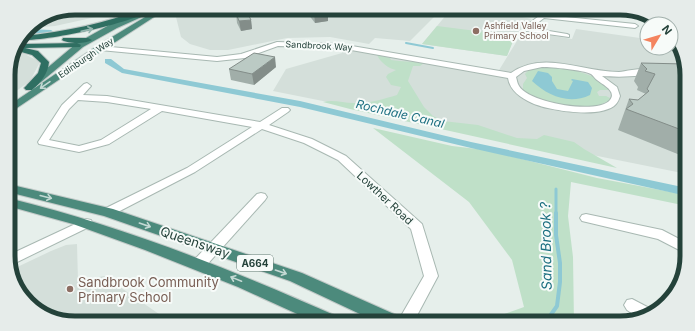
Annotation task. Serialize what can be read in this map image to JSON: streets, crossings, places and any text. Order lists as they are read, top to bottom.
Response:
{
  "streets": {
    "highway": ["Edinburgh Way", "Queensway", "A664"],
    "street": ["Sandbrook Way", "Lowther Road"]
  },
  "crossings": [
    ["Sandbrook Way", "Edinburgh Way"]
  ],
  "water": ["Rochdale Canal", "Sand Brook ?"],
  "places": ["Ashfield Valley Primary School", "Sandbrook Community Primary School"],
  "north": "top right"
}
